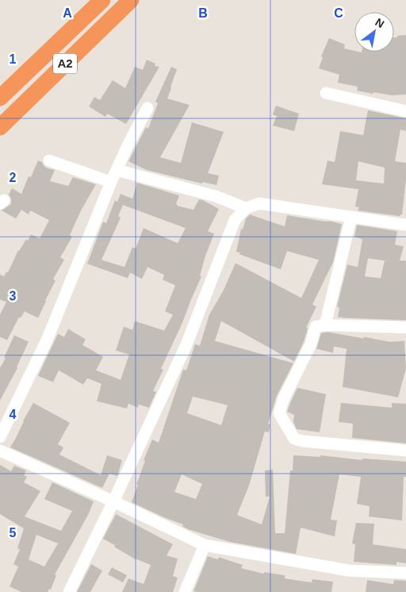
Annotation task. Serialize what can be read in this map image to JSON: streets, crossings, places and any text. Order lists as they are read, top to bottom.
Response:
{
  "streets": {
    "highway": ["A2"]
  },
  "north": "top right",
  "grid": {
    "columns": ["A", "B", "C"],
    "rows": [
      "1",
      "2",
      "3",
      "4",
      "5"
    ]
  }
}
